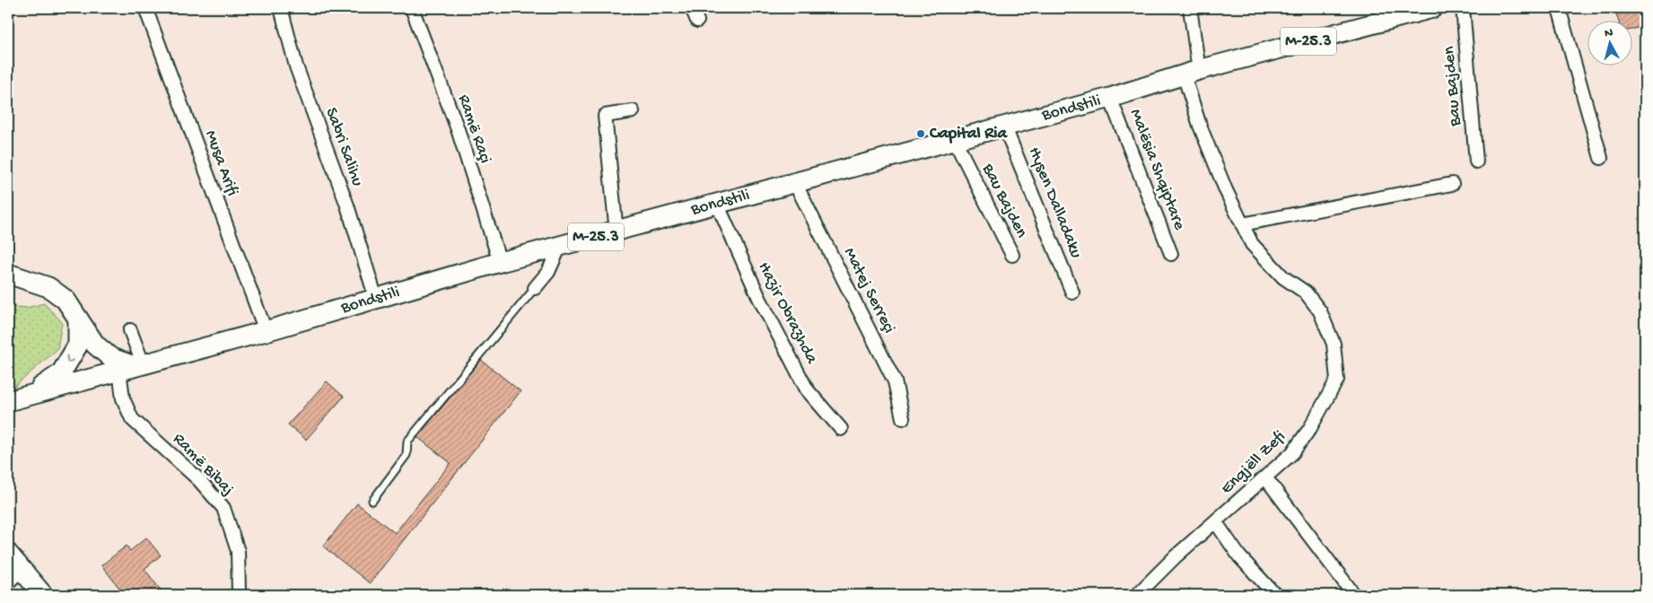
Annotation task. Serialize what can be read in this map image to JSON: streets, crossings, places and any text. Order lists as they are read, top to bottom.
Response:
{
  "streets": {
    "main road": ["M-25.3", "Bondstili"],
    "street": [
      "Bau Bajden",
      "Ramë Raçi",
      "Sabri Salihu",
      "Musa Arifi",
      "Malësia Shqiptare",
      "Hysen Dalladaku",
      "Matej Serreçi",
      "Hazir Obrazhda",
      "Engjëll Zefi",
      "Ramë Bibaj"
    ]
  },
  "crossings": [
    ["Bau Bajden", "Bondstili"],
    ["Bondstili", "Ramë Raçi"],
    ["Bondstili", "Sabri Salihu"],
    ["Bondstili", "Musa Arifi"],
    ["Bondstili", "Malësia Shqiptare"],
    ["Bondstili", "Hysen Dalladaku"],
    ["Bondstili", "Matej Serreçi"],
    ["Bondstili", "Hazir Obrazhda"],
    ["Bondstili", "Engjëll Zefi"],
    ["Bondstili", "Ramë Bibaj"]
  ],
  "places": ["Capital Ria"],
  "north": "top"
}
